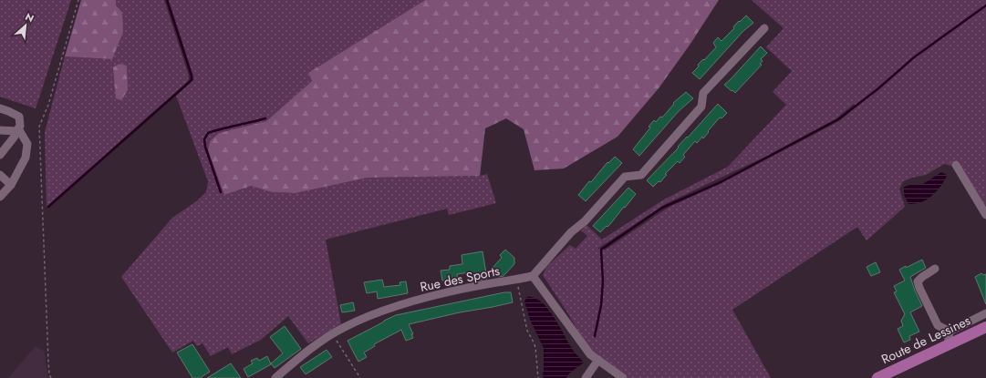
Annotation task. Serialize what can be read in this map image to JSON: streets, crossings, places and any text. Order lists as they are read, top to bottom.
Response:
{
  "streets": {
    "main road": ["Route de Lessines"],
    "street": ["Rue des Sports"]
  },
  "north": "top right"
}
